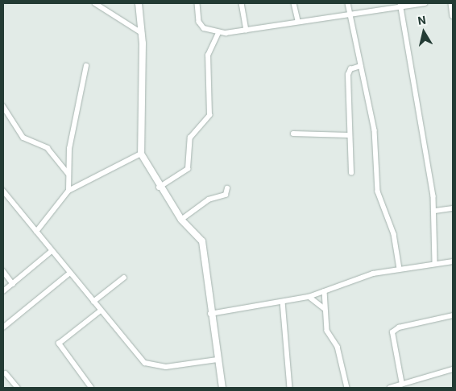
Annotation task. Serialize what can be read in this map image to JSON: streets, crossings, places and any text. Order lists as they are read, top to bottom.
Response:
{
  "north": "top"
}
